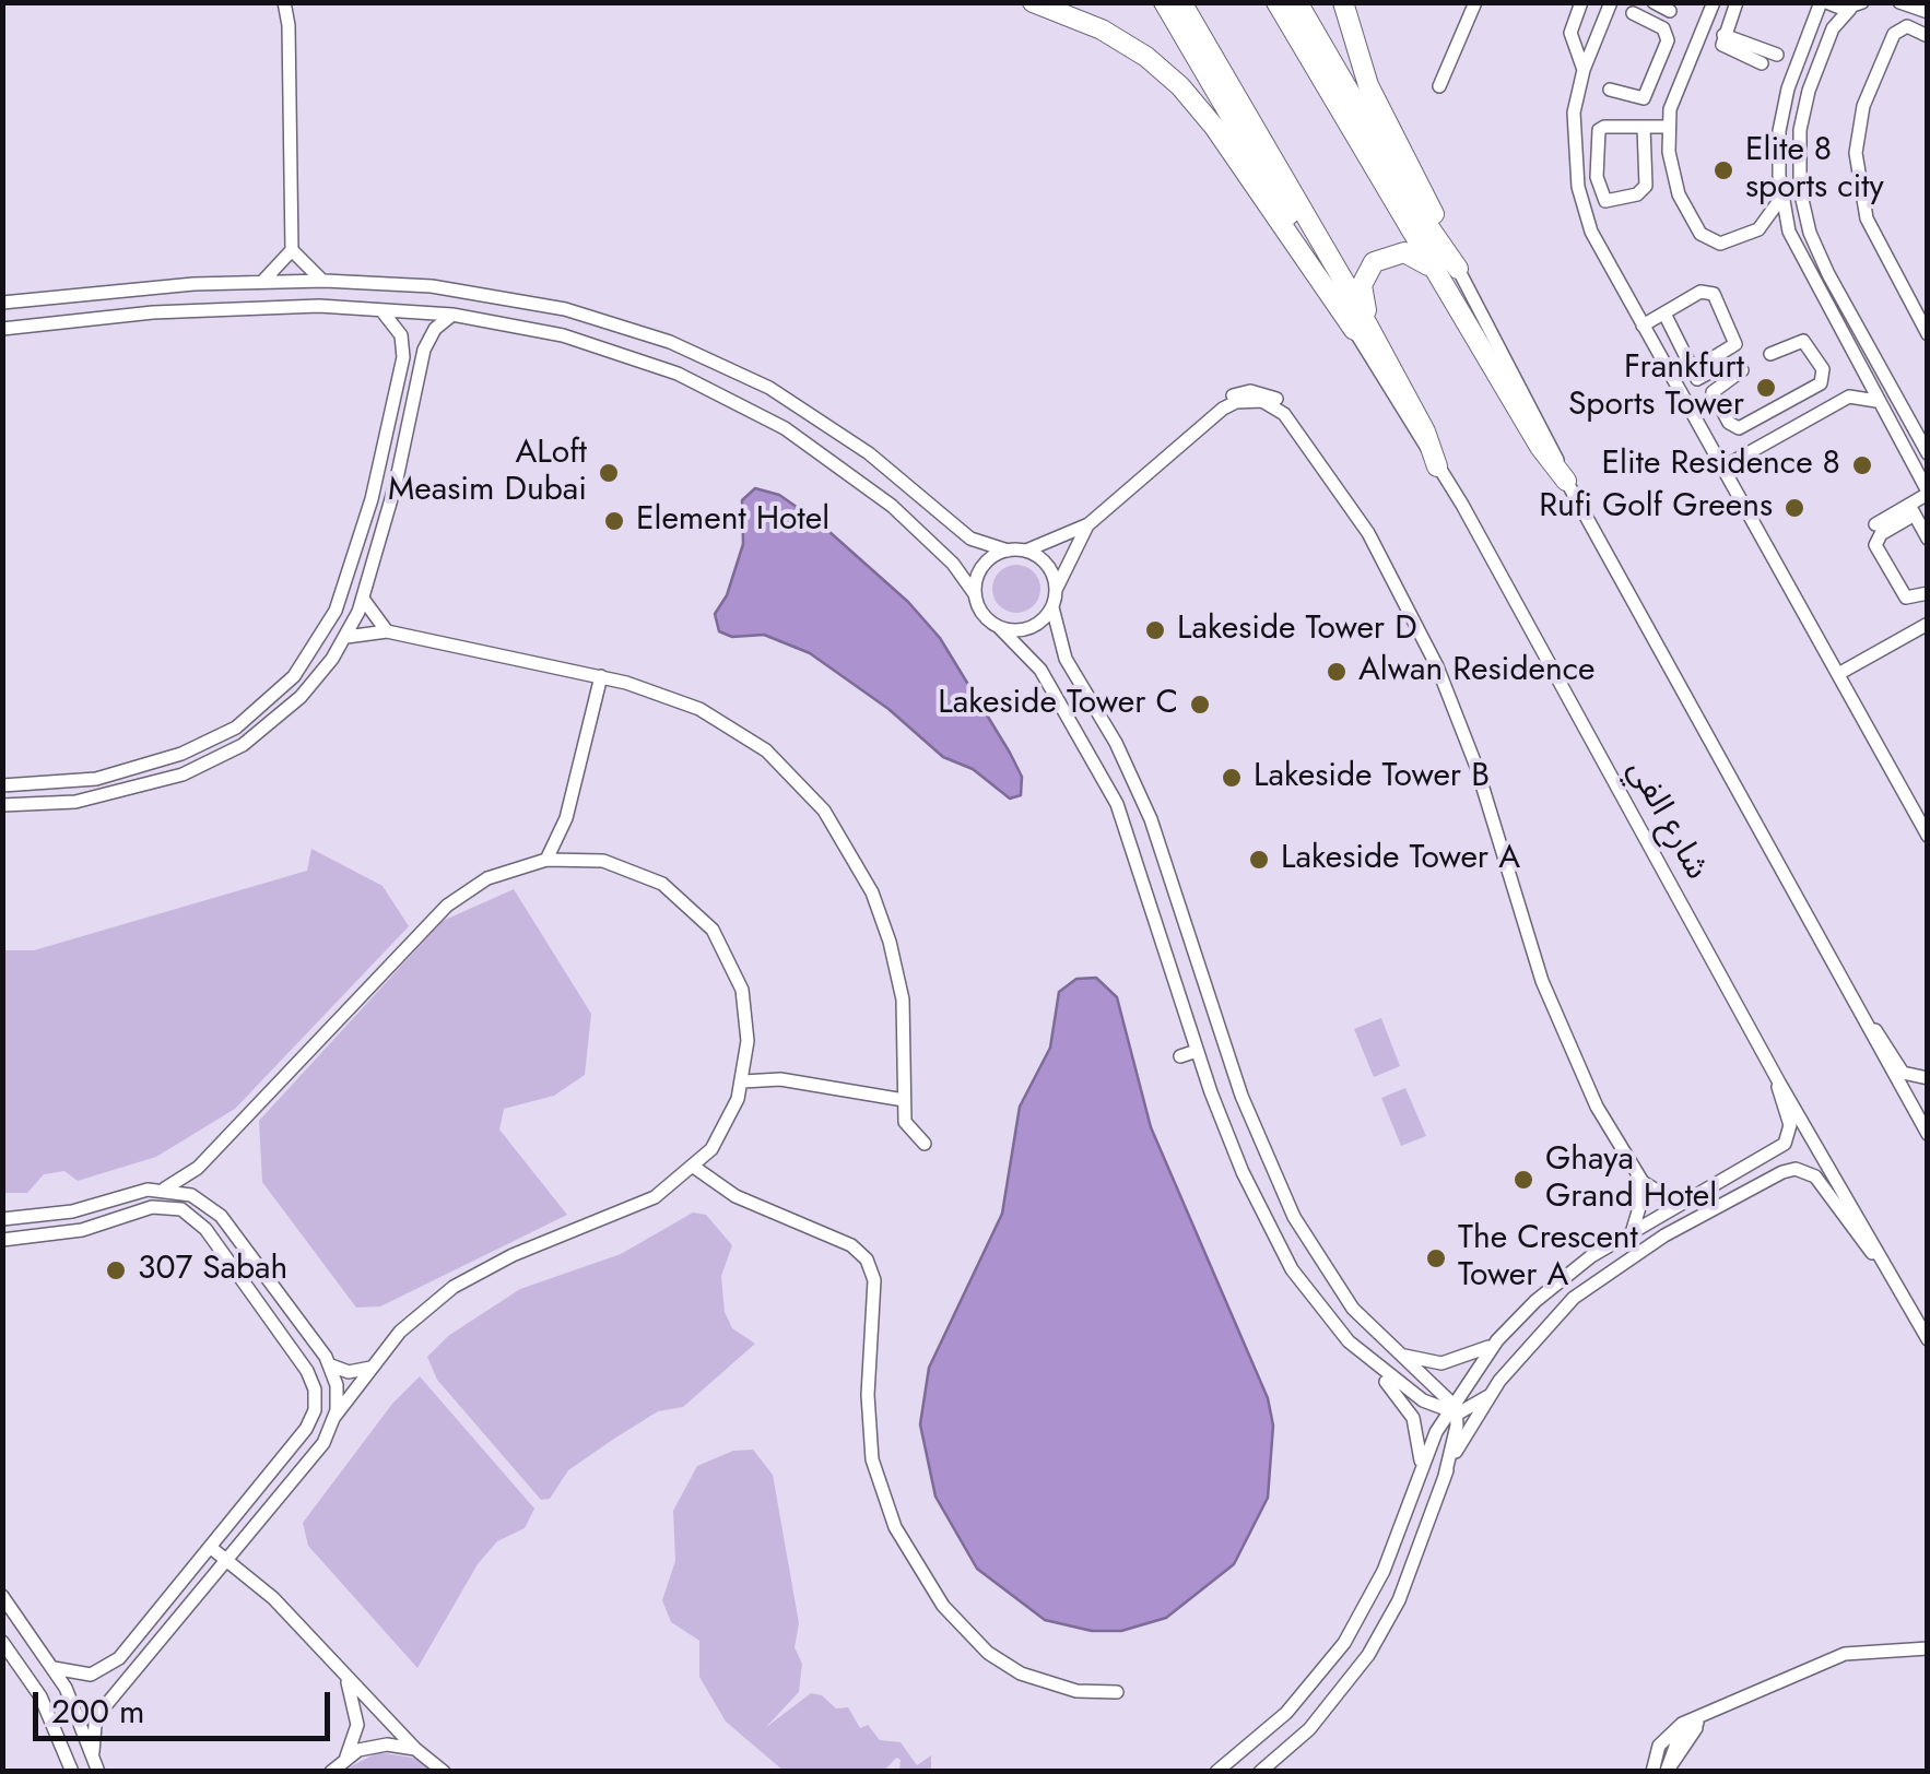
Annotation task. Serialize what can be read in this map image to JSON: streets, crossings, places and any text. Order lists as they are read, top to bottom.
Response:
{
  "streets": {
    "street": ["شارع الفي"]
  },
  "places": [
    "Elite 8 sports city",
    "Frankfurt Sports Tower",
    "Elite Residence 8",
    "ALoft Measim Dubai",
    "Rufi Golf Greens",
    "Element Hotel",
    "Lakeside Tower D",
    "Alwan Residence",
    "Lakeside Tower C",
    "Lakeside Tower B",
    "Lakeside Tower A",
    "Ghaya Grand Hotel",
    "The Crescent Tower A",
    "307 Sabah"
  ],
  "scale_bar": "200 m"
}
